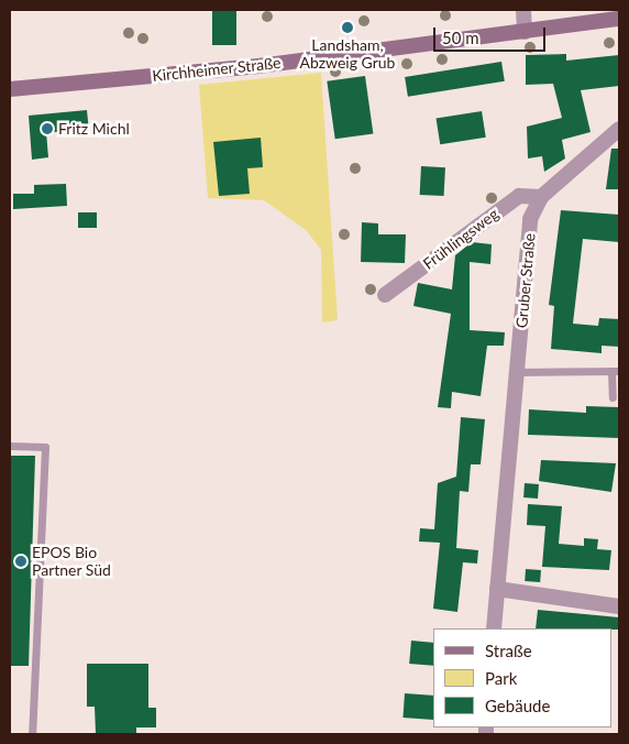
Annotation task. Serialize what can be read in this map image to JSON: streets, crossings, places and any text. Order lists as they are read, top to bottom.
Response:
{
  "streets": {
    "main road": ["Kirchheimer Straße"],
    "street": ["Frühlingsweg", "Gruber Straße"]
  },
  "crossings": [
    ["Frühlingsweg", "Gruber Straße"]
  ],
  "places": ["Landsham, Abzweig Grub", "Fritz Michl", "EPOS Bio Partner Süd"],
  "legend": ["Straße", "Park", "Gebäude"],
  "scale_bar": "50 m"
}
